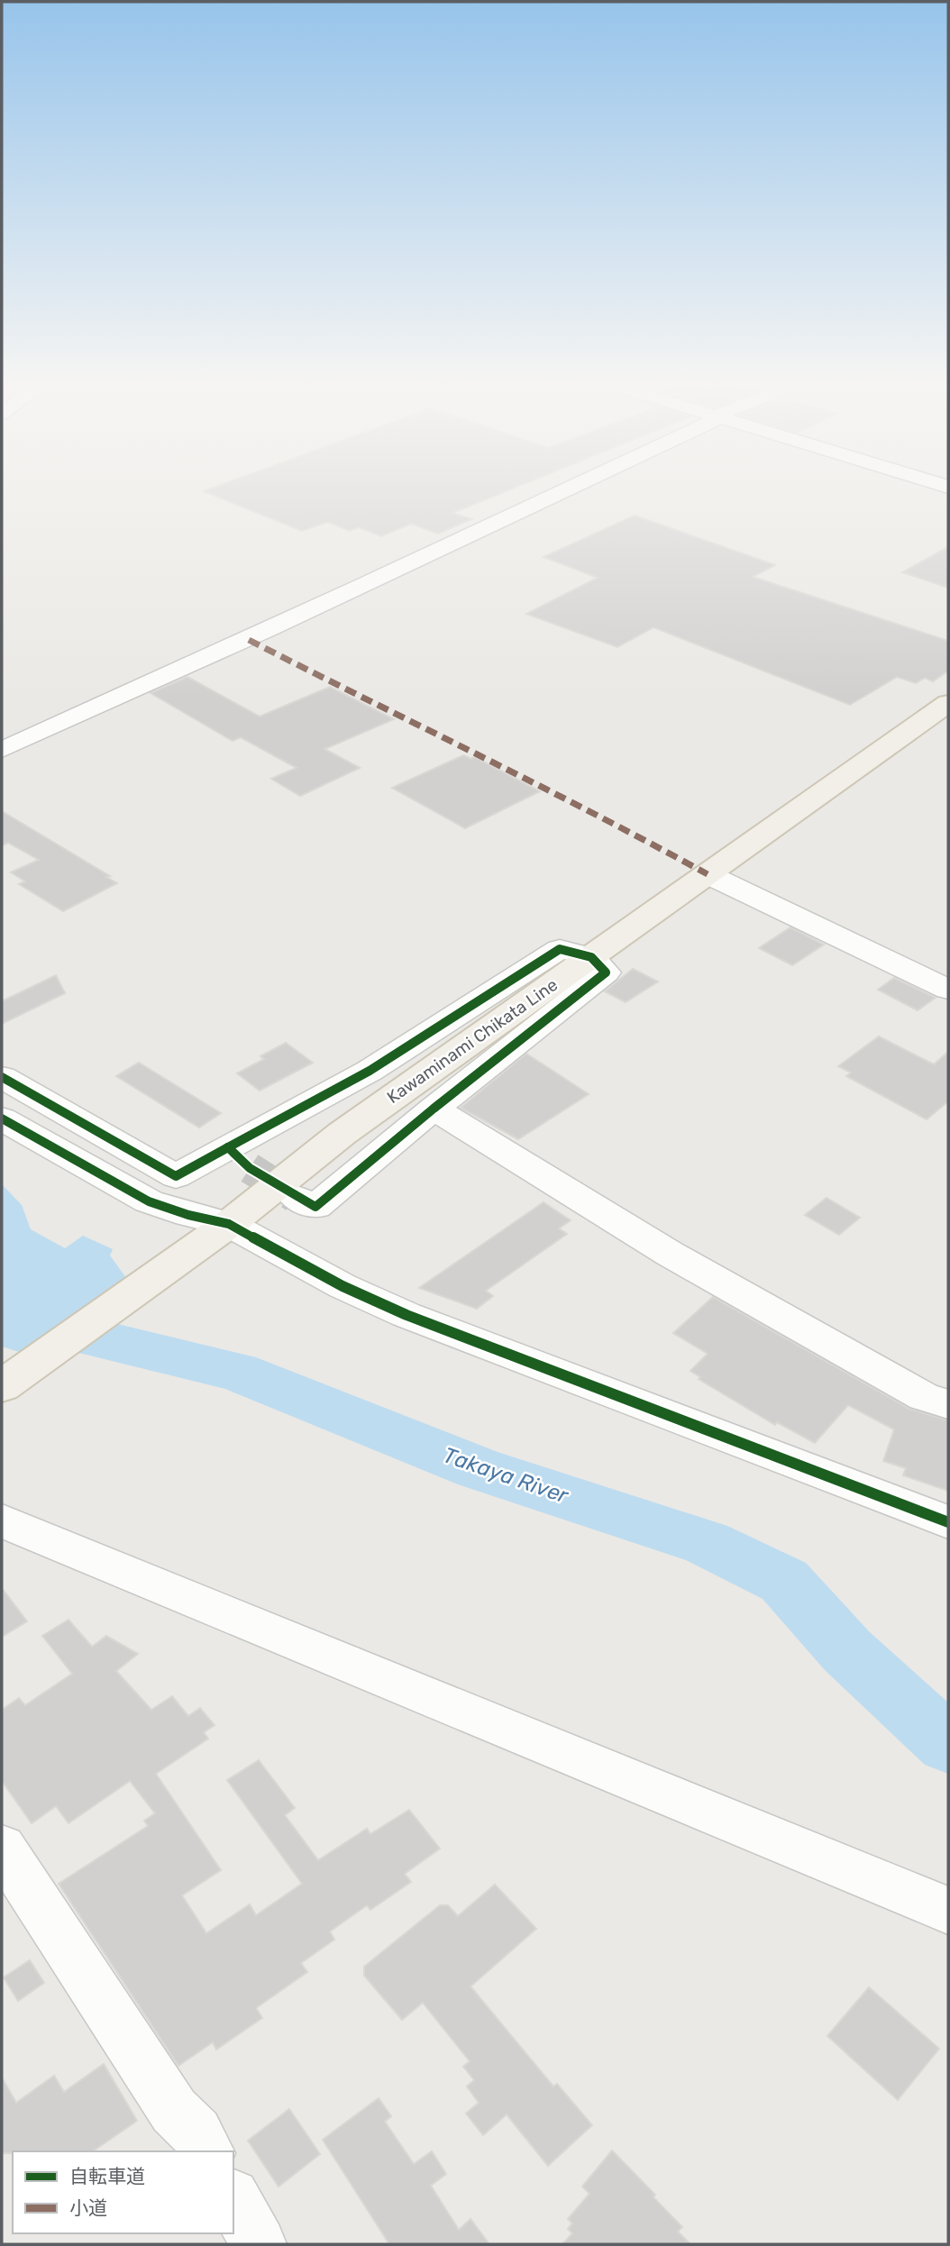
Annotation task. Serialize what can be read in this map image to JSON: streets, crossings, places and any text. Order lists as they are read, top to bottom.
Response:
{
  "streets": {
    "main road": ["Kawaminami Chikata Line"]
  },
  "water": ["Takaya River"],
  "legend": ["自転車道", "小道"]
}
